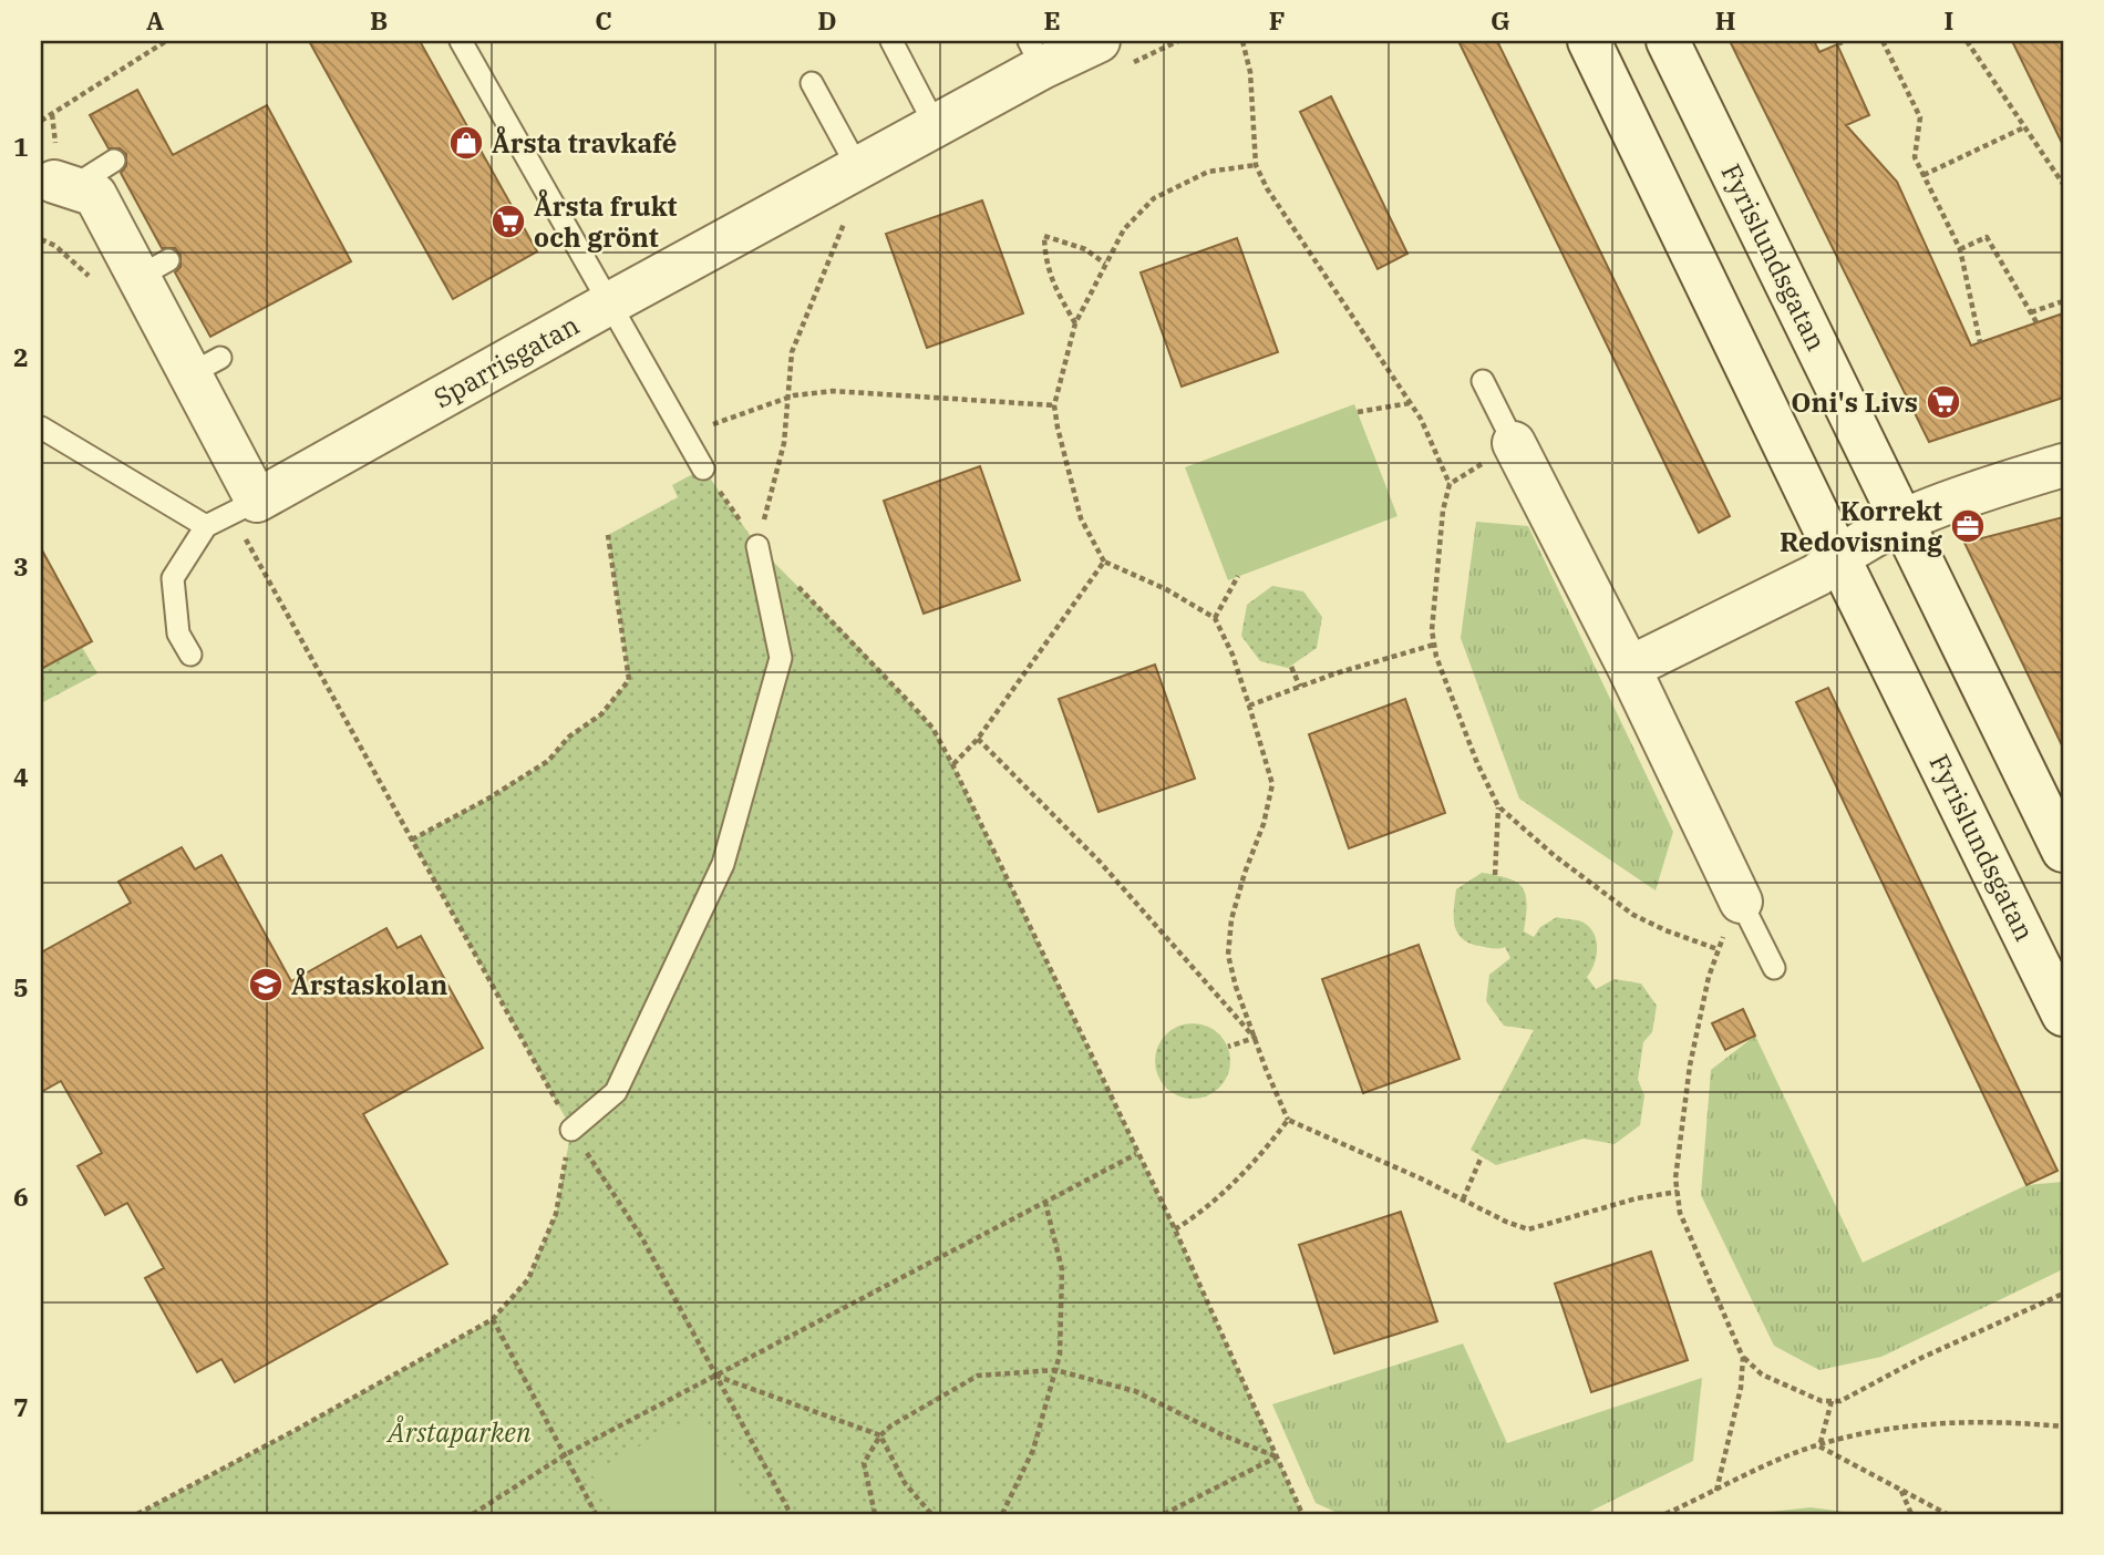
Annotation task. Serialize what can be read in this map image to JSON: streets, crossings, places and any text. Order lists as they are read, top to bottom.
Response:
{
  "streets": {
    "street": ["Fyrislundsgatan", "Sparrisgatan"]
  },
  "parks": ["Årstaparken"],
  "places": {
    "shop": ["Årsta travkafé"],
    "supermarket": ["Årsta frukt och grönt", "Oni's Livs"],
    "office": ["Korrekt Redovisning"],
    "school or university": ["Årstaskolan"]
  },
  "grid": {
    "columns": [
      "A",
      "B",
      "C",
      "D",
      "E",
      "F",
      "G",
      "H",
      "I"
    ],
    "rows": [
      "1",
      "2",
      "3",
      "4",
      "5",
      "6",
      "7"
    ]
  }
}
